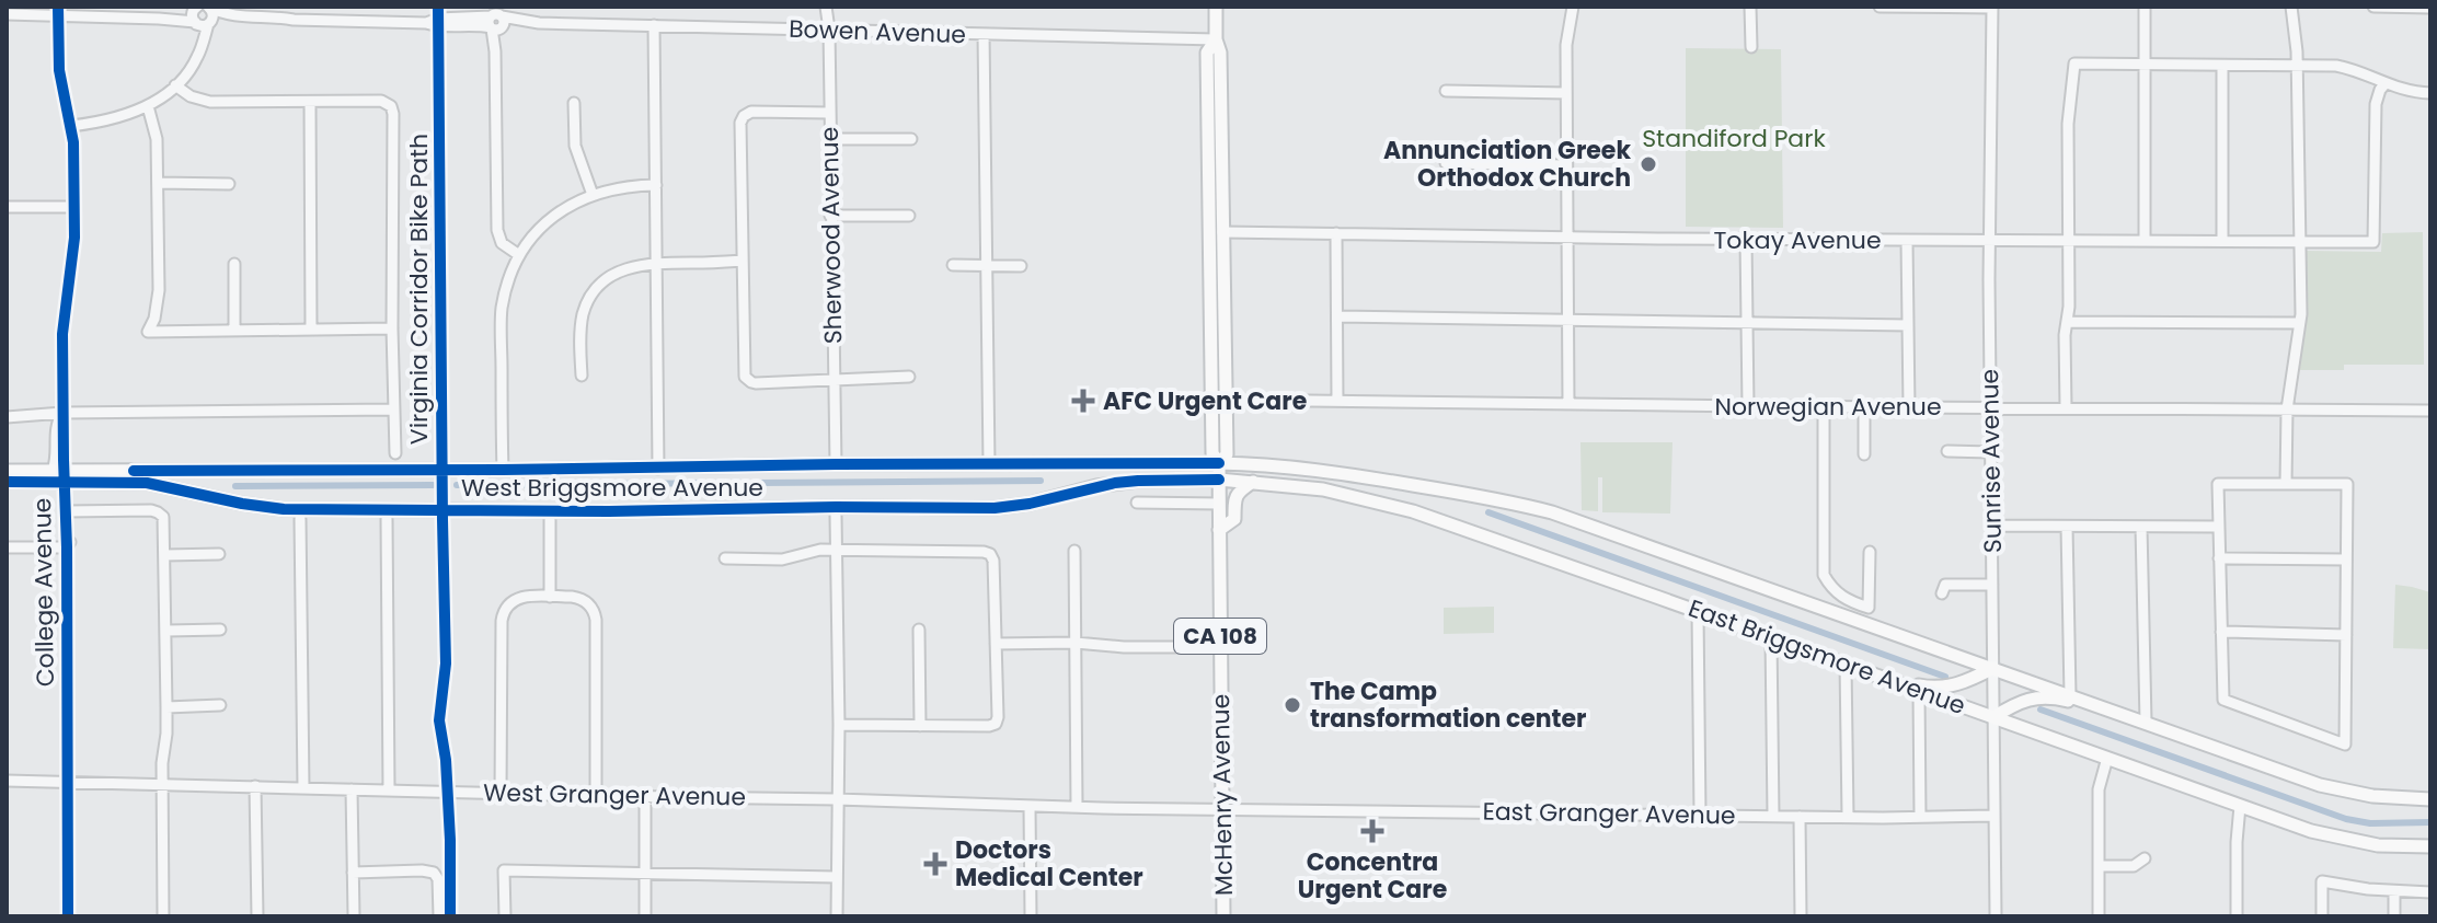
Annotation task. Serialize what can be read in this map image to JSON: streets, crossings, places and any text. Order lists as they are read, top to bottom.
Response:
{
  "streets": {
    "main road": [
      "West Briggsmore Avenue",
      "CA 108",
      "East Briggsmore Avenue",
      "McHenry Avenue"
    ],
    "street": [
      "Bowen Avenue",
      "Sherwood Avenue",
      "Tokay Avenue",
      "Norwegian Avenue",
      "Sunrise Avenue",
      "College Avenue",
      "West Granger Avenue",
      "East Granger Avenue"
    ],
    "cycle path": ["Virginia Corridor Bike Path"]
  },
  "crossings": [
    ["Bowen Avenue", "Sherwood Avenue"],
    ["Bowen Avenue", "McHenry Avenue"],
    ["Sherwood Avenue", "West Briggsmore Avenue"],
    ["Tokay Avenue", "Sunrise Avenue"],
    ["Tokay Avenue", "McHenry Avenue"],
    ["Norwegian Avenue", "Sunrise Avenue"],
    ["Norwegian Avenue", "McHenry Avenue"],
    ["Sunrise Avenue", "East Briggsmore Avenue"],
    ["Sunrise Avenue", "East Granger Avenue"],
    ["West Briggsmore Avenue", "College Avenue"],
    ["West Briggsmore Avenue", "East Briggsmore Avenue"],
    ["West Briggsmore Avenue", "McHenry Avenue"],
    ["College Avenue", "West Granger Avenue"],
    ["East Briggsmore Avenue", "McHenry Avenue"],
    ["West Granger Avenue", "McHenry Avenue"],
    ["West Granger Avenue", "East Granger Avenue"],
    ["McHenry Avenue", "East Granger Avenue"]
  ],
  "parks": ["Standiford Park"],
  "places": {
    "other": ["Annunciation Greek Orthodox Church", "The Camp transformation center"],
    "health": ["AFC Urgent Care", "Concentra Urgent Care", "Doctors Medical Center"]
  }
}
